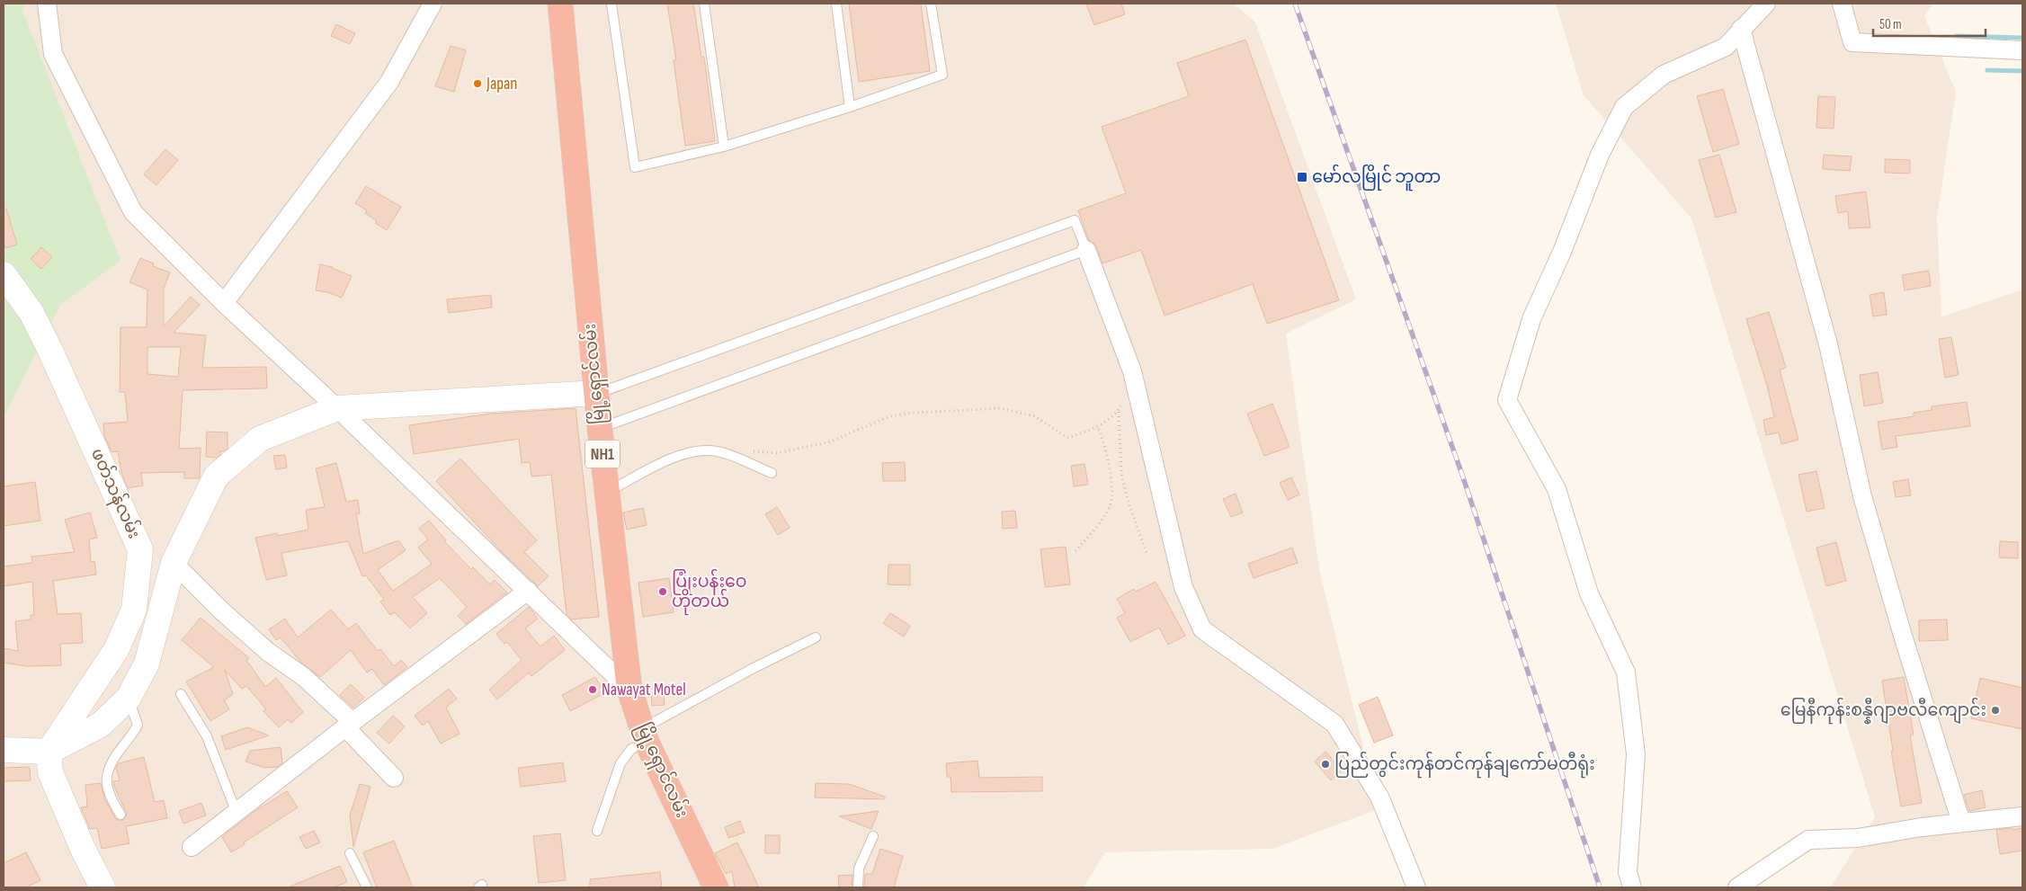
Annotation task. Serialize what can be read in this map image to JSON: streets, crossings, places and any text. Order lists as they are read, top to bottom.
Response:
{
  "streets": {
    "highway": ["မြို့ရှောင်လမ်း", "NH1"],
    "main road": ["ဖတ်သန်လမ်း"]
  },
  "places": {
    "other": [
      "Japan",
      "ပြုံးပန်းဝေ ဟိုတယ်",
      "Nawayat Motel",
      "မြေနီကုန်းစန္နီဂျာဗလီကျောင်း",
      "ပြည်တွင်းကုန်တင်ကုန်ချကော်မတီရုံး"
    ],
    "transit": ["မော်လမြိုင် ဘူတာ"]
  },
  "scale_bar": "50 m"
}
